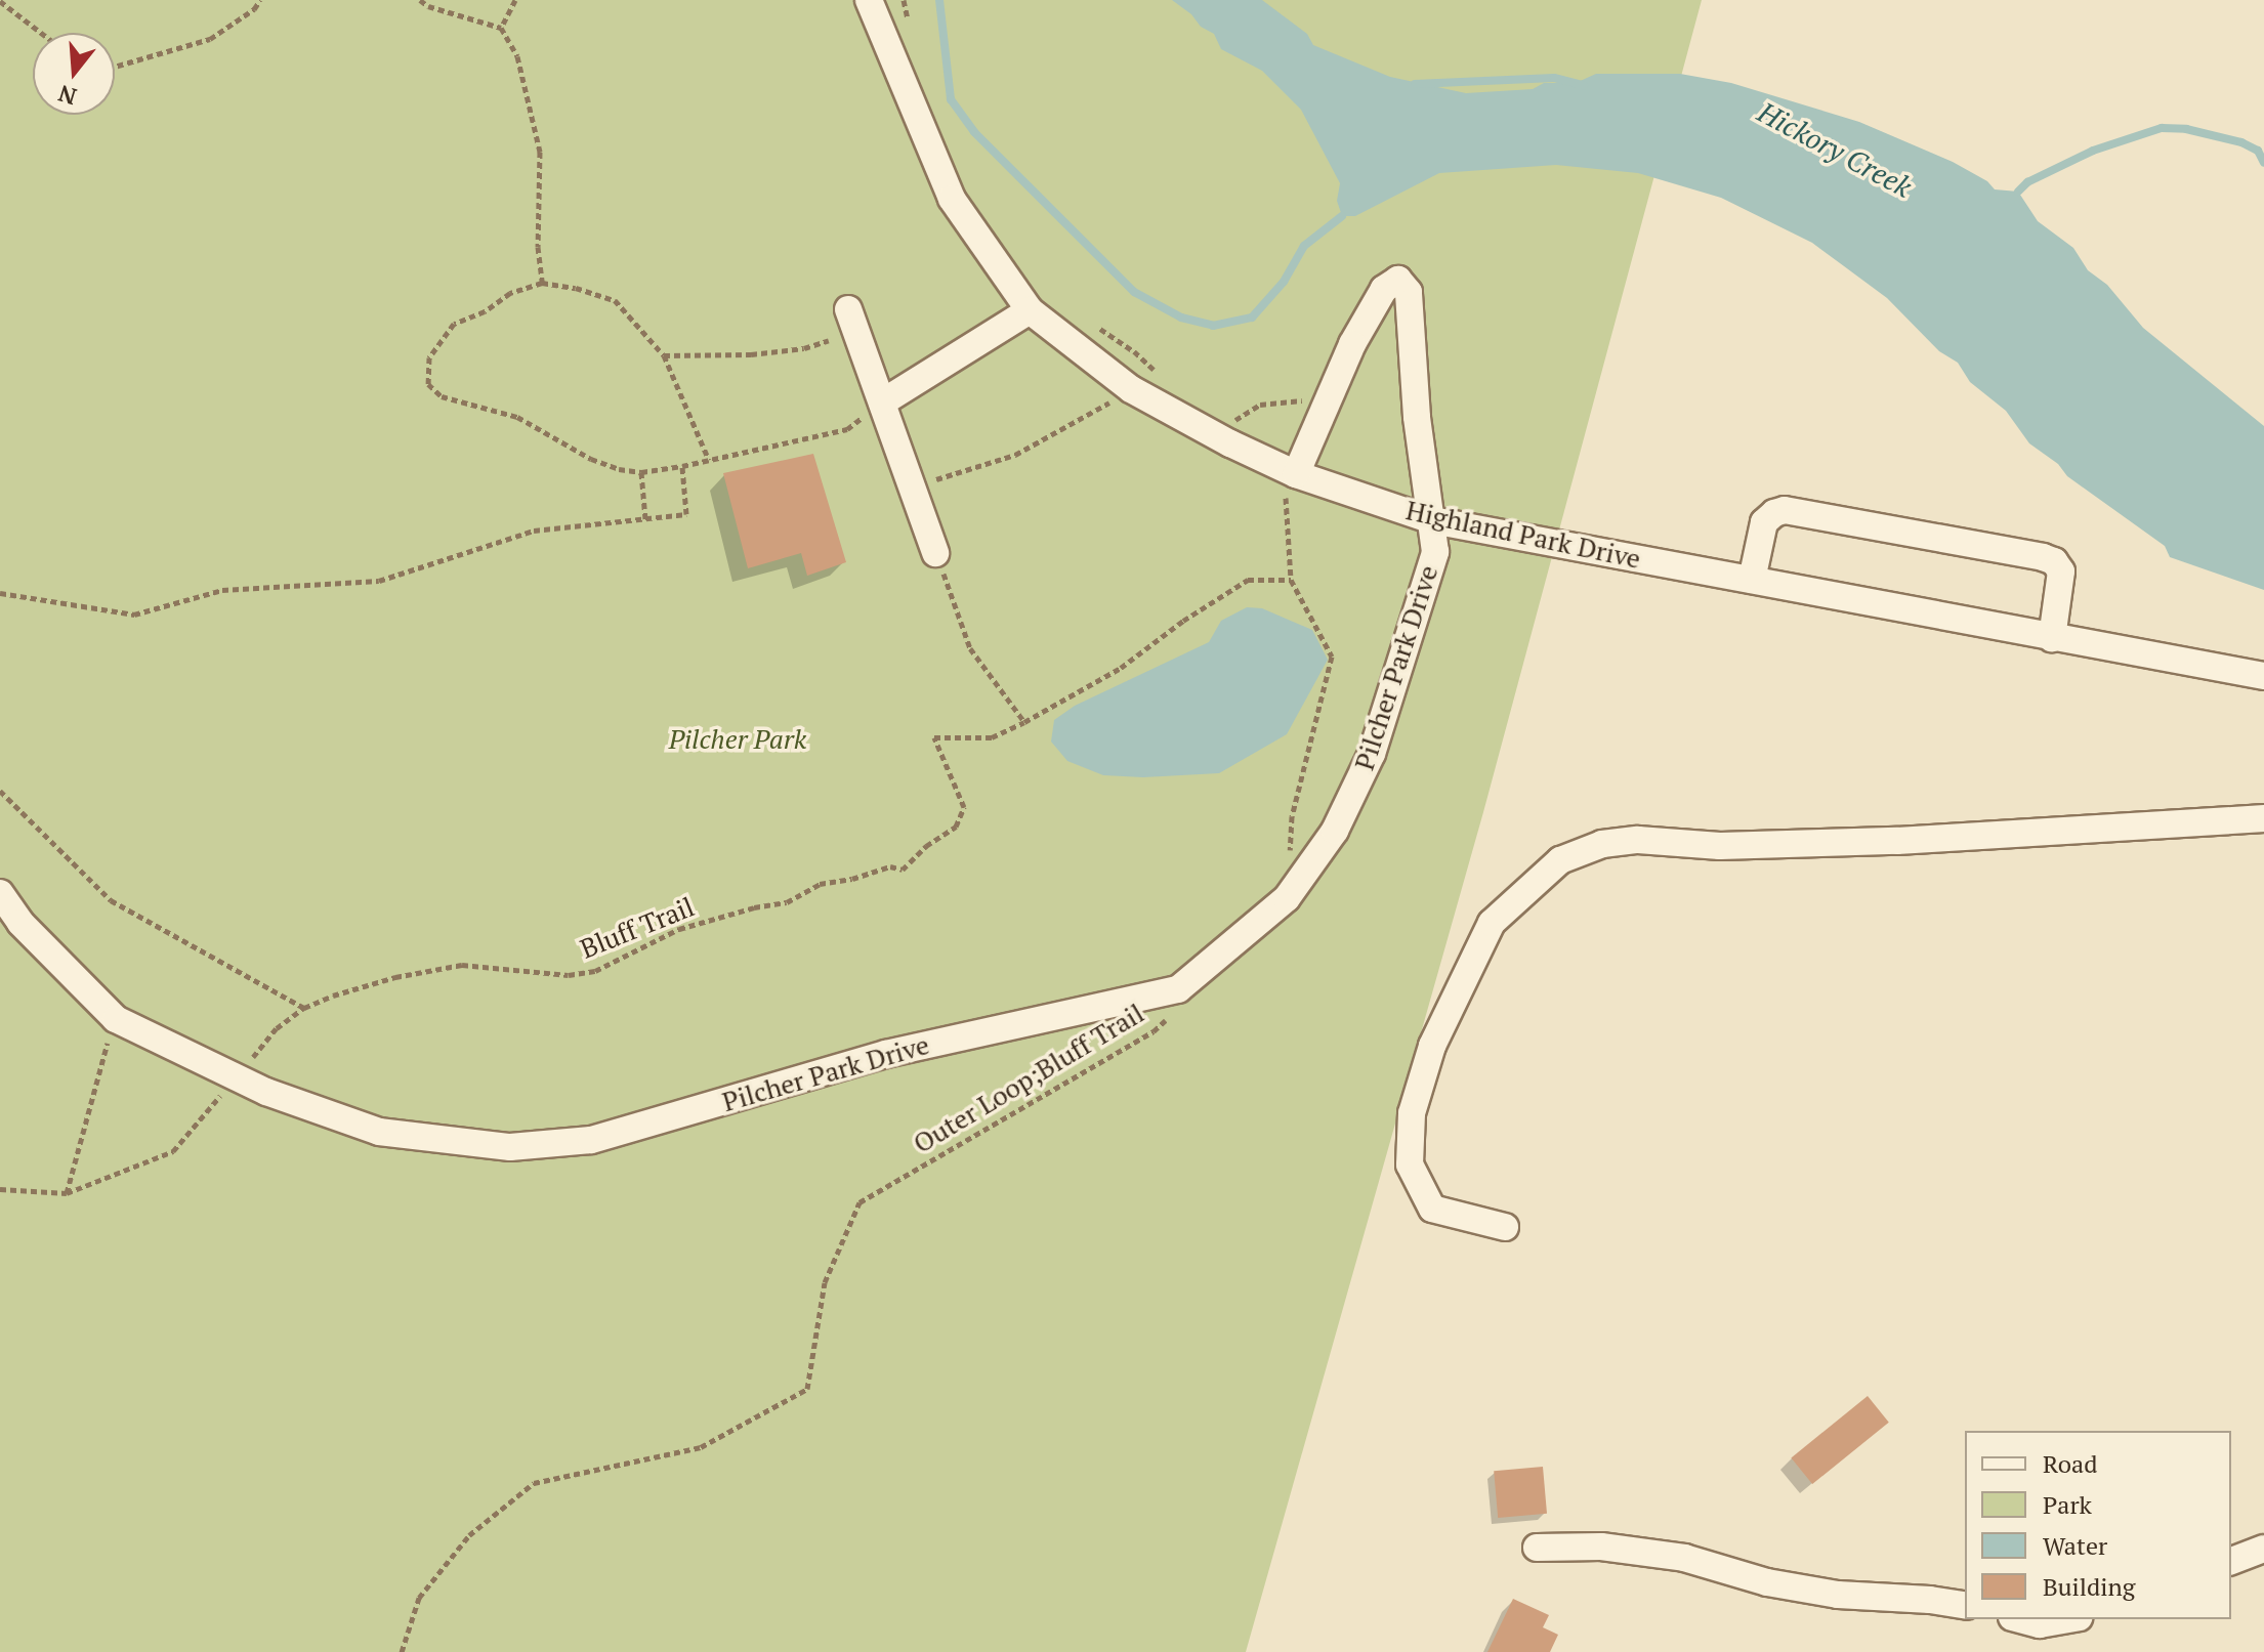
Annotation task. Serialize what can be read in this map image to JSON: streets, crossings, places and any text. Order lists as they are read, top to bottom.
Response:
{
  "streets": {
    "street": ["Highland Park Drive", "Pilcher Park Drive"],
    "path": ["Bluff Trail", "Outer Loop;Bluff Trail"]
  },
  "crossings": [
    ["Highland Park Drive", "Pilcher Park Drive"],
    ["Pilcher Park Drive", "Bluff Trail"]
  ],
  "water": ["Hickory Creek"],
  "parks": ["Pilcher Park"],
  "legend": [
    "Road",
    "Park",
    "Water",
    "Building"
  ],
  "north": "bottom"
}
